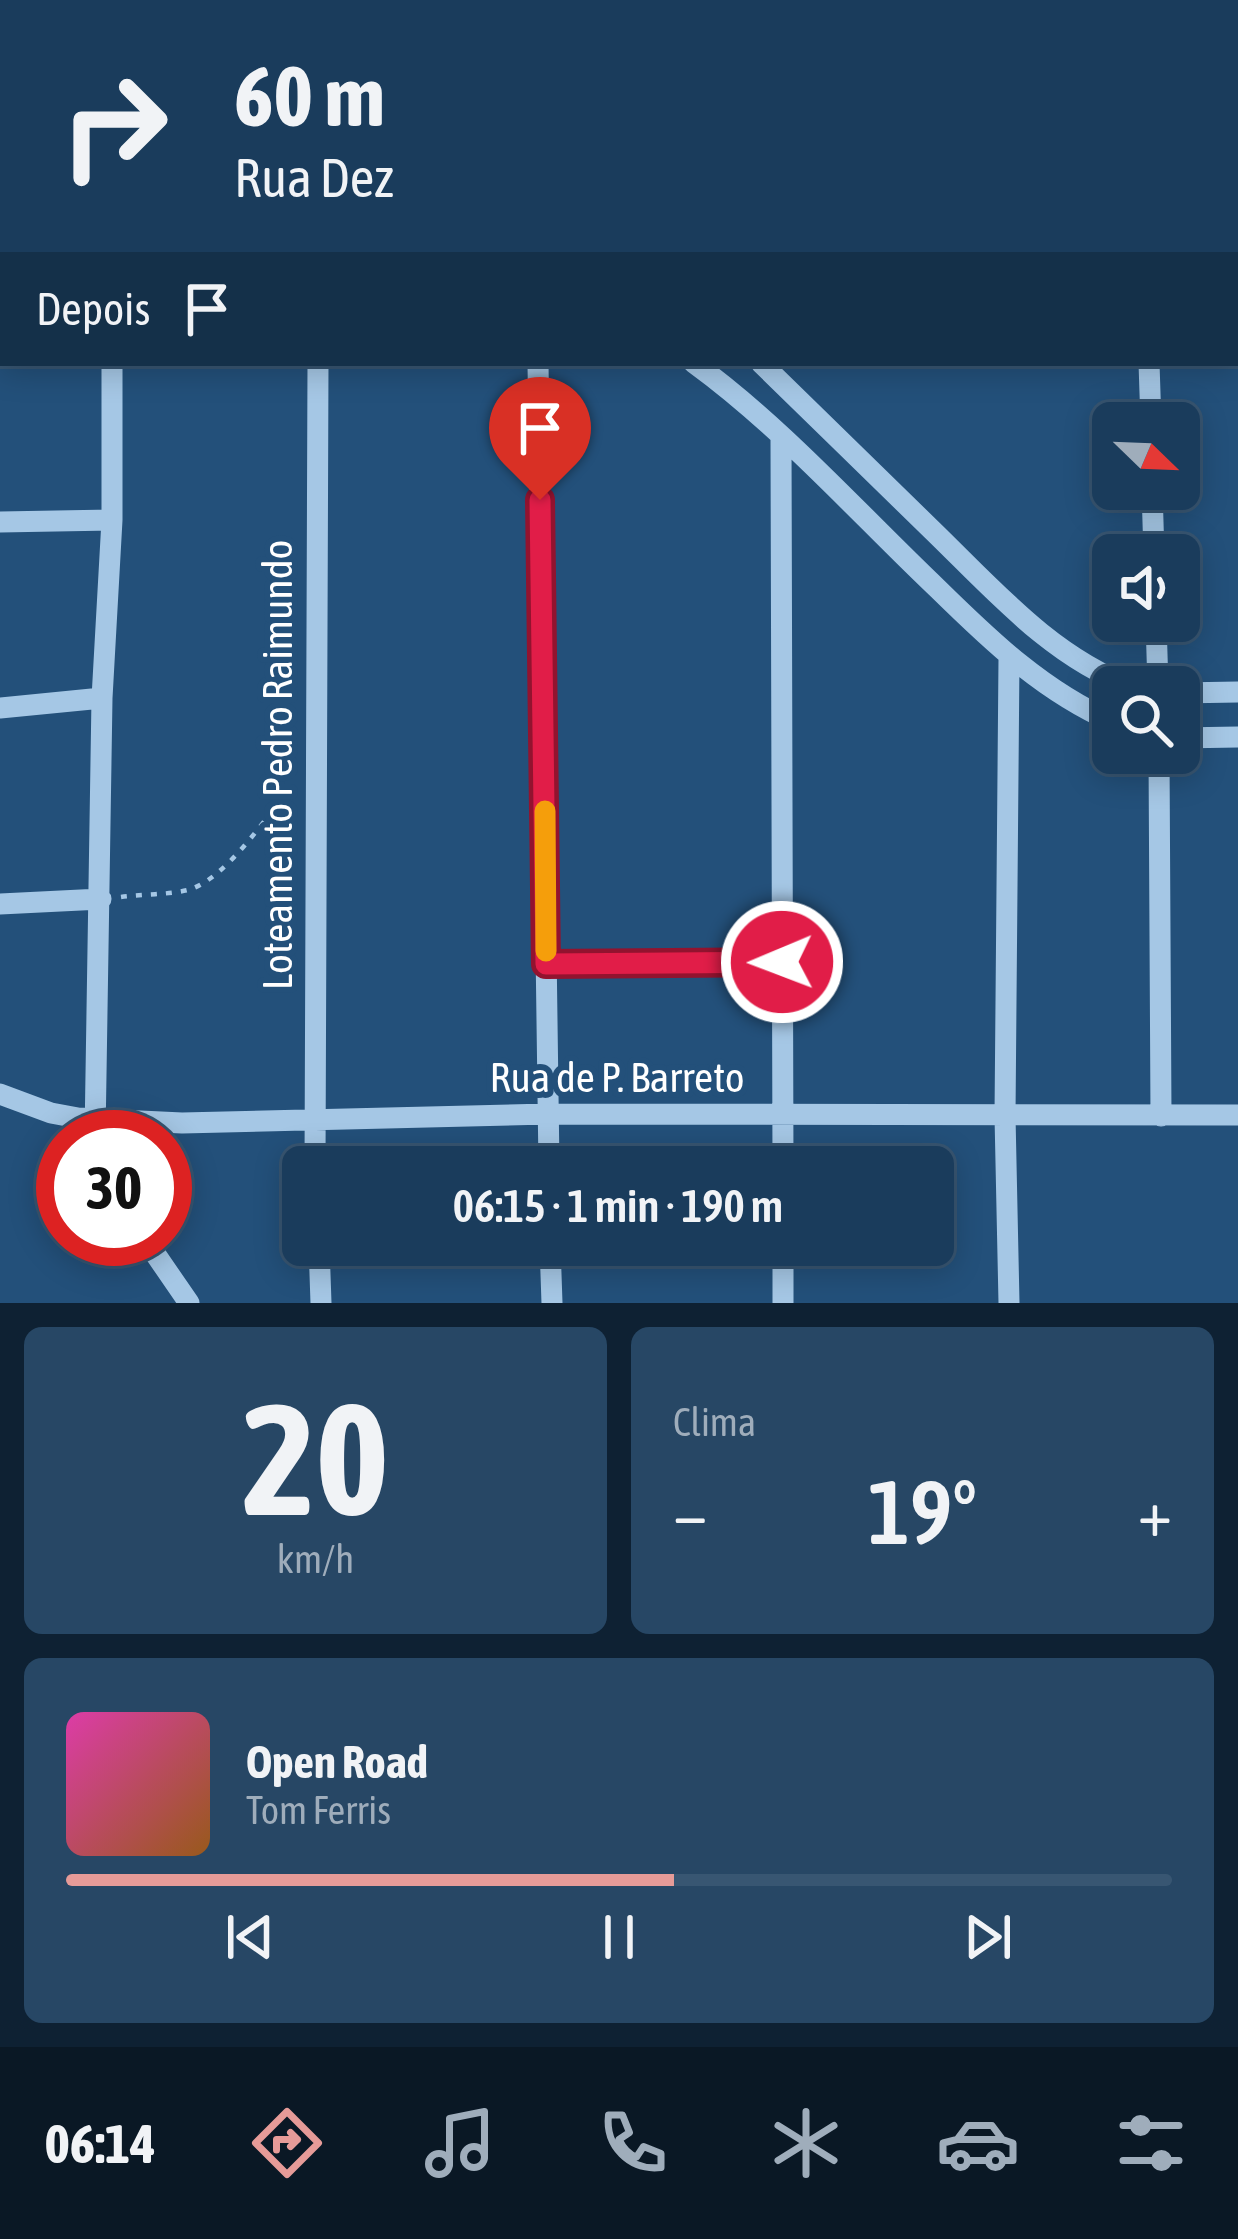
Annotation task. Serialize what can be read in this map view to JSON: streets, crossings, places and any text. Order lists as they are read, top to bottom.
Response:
{
  "streets": {
    "street": ["Loteamento Pedro Raimundo", "Rua de P. Barreto"]
  },
  "crossings": [
    ["Loteamento Pedro Raimundo", "Rua de P. Barreto"]
  ],
  "north": "bottom right",
  "page": {
    "turn": ["60 m", "Rua Dez"],
    "then": "Depois",
    "limit": "30",
    "trip": "06:15 · 1 min · 190 m",
    "tile": [
      ["20", "km/h"],
      "Clima"
    ],
    "heat": ["−", "19°", "+"],
    "song": ["Open Road", "Tom Ferris"],
    "tabs": "06:14"
  }
}
